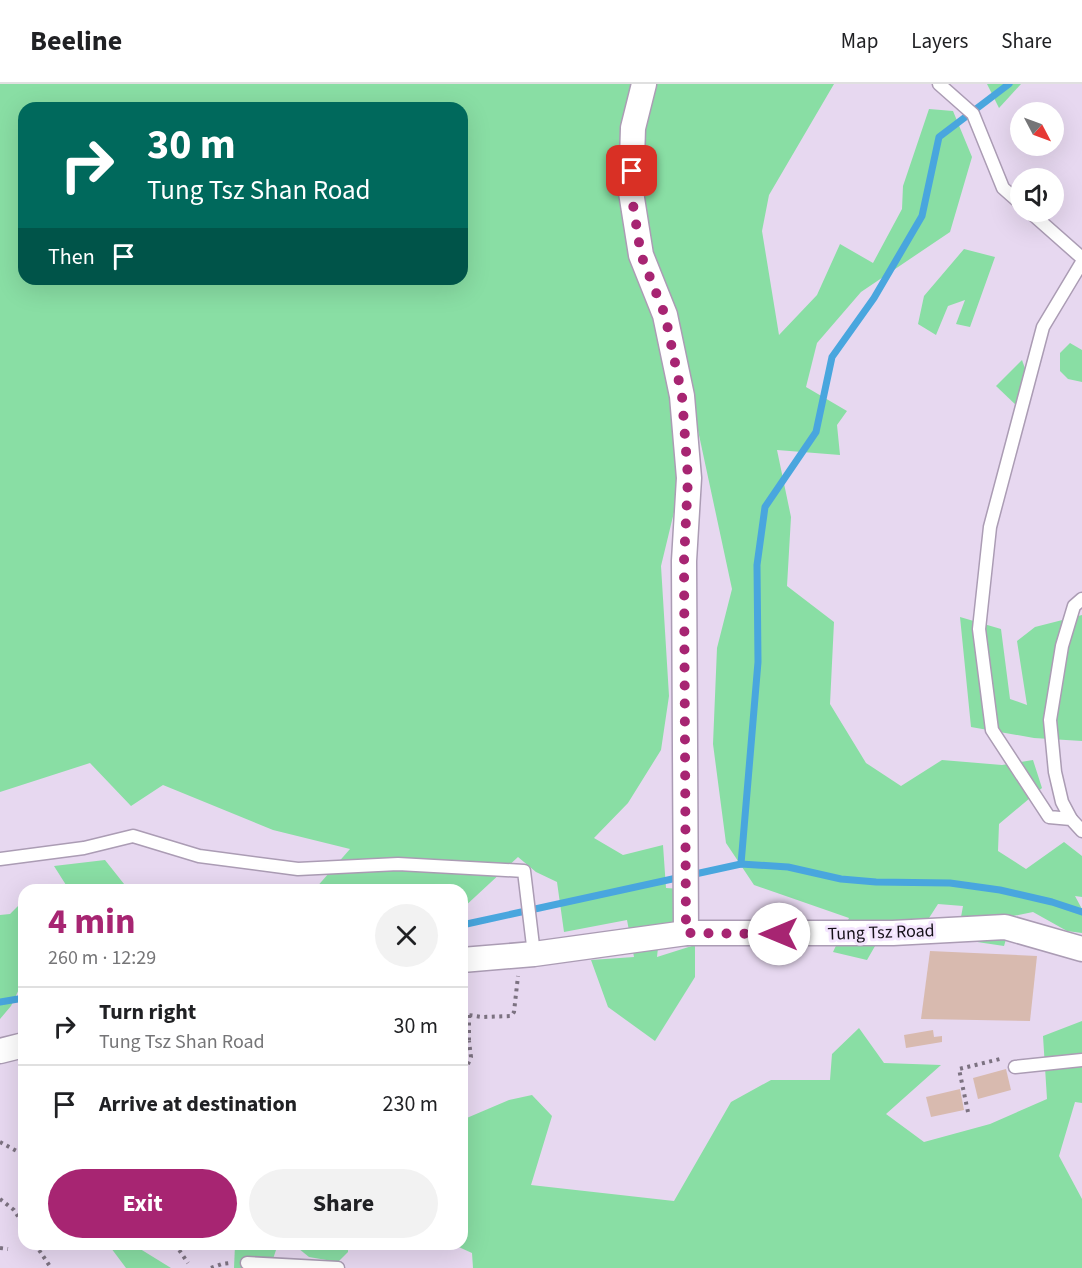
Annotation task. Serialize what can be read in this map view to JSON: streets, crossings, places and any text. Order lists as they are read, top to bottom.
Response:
{
  "streets": {
    "street": ["Tung Tsz Road"]
  },
  "north": "bottom right",
  "page": {
    "header": "Beeline",
    "nav": ["Map", "Layers", "Share"],
    "turn": ["30 m", "Tung Tsz Shan Road"],
    "then": "Then",
    "heading": ["4 min", "260 m · 12:29"],
    "list": [
      {
        "name": "Turn right",
        "note": "Tung Tsz Shan Road",
        "value": "30 m"
      },
      {
        "name": "Arrive at destination",
        "value": "230 m"
      }
    ],
    "buttons": ["Exit", "Share"]
  }
}
